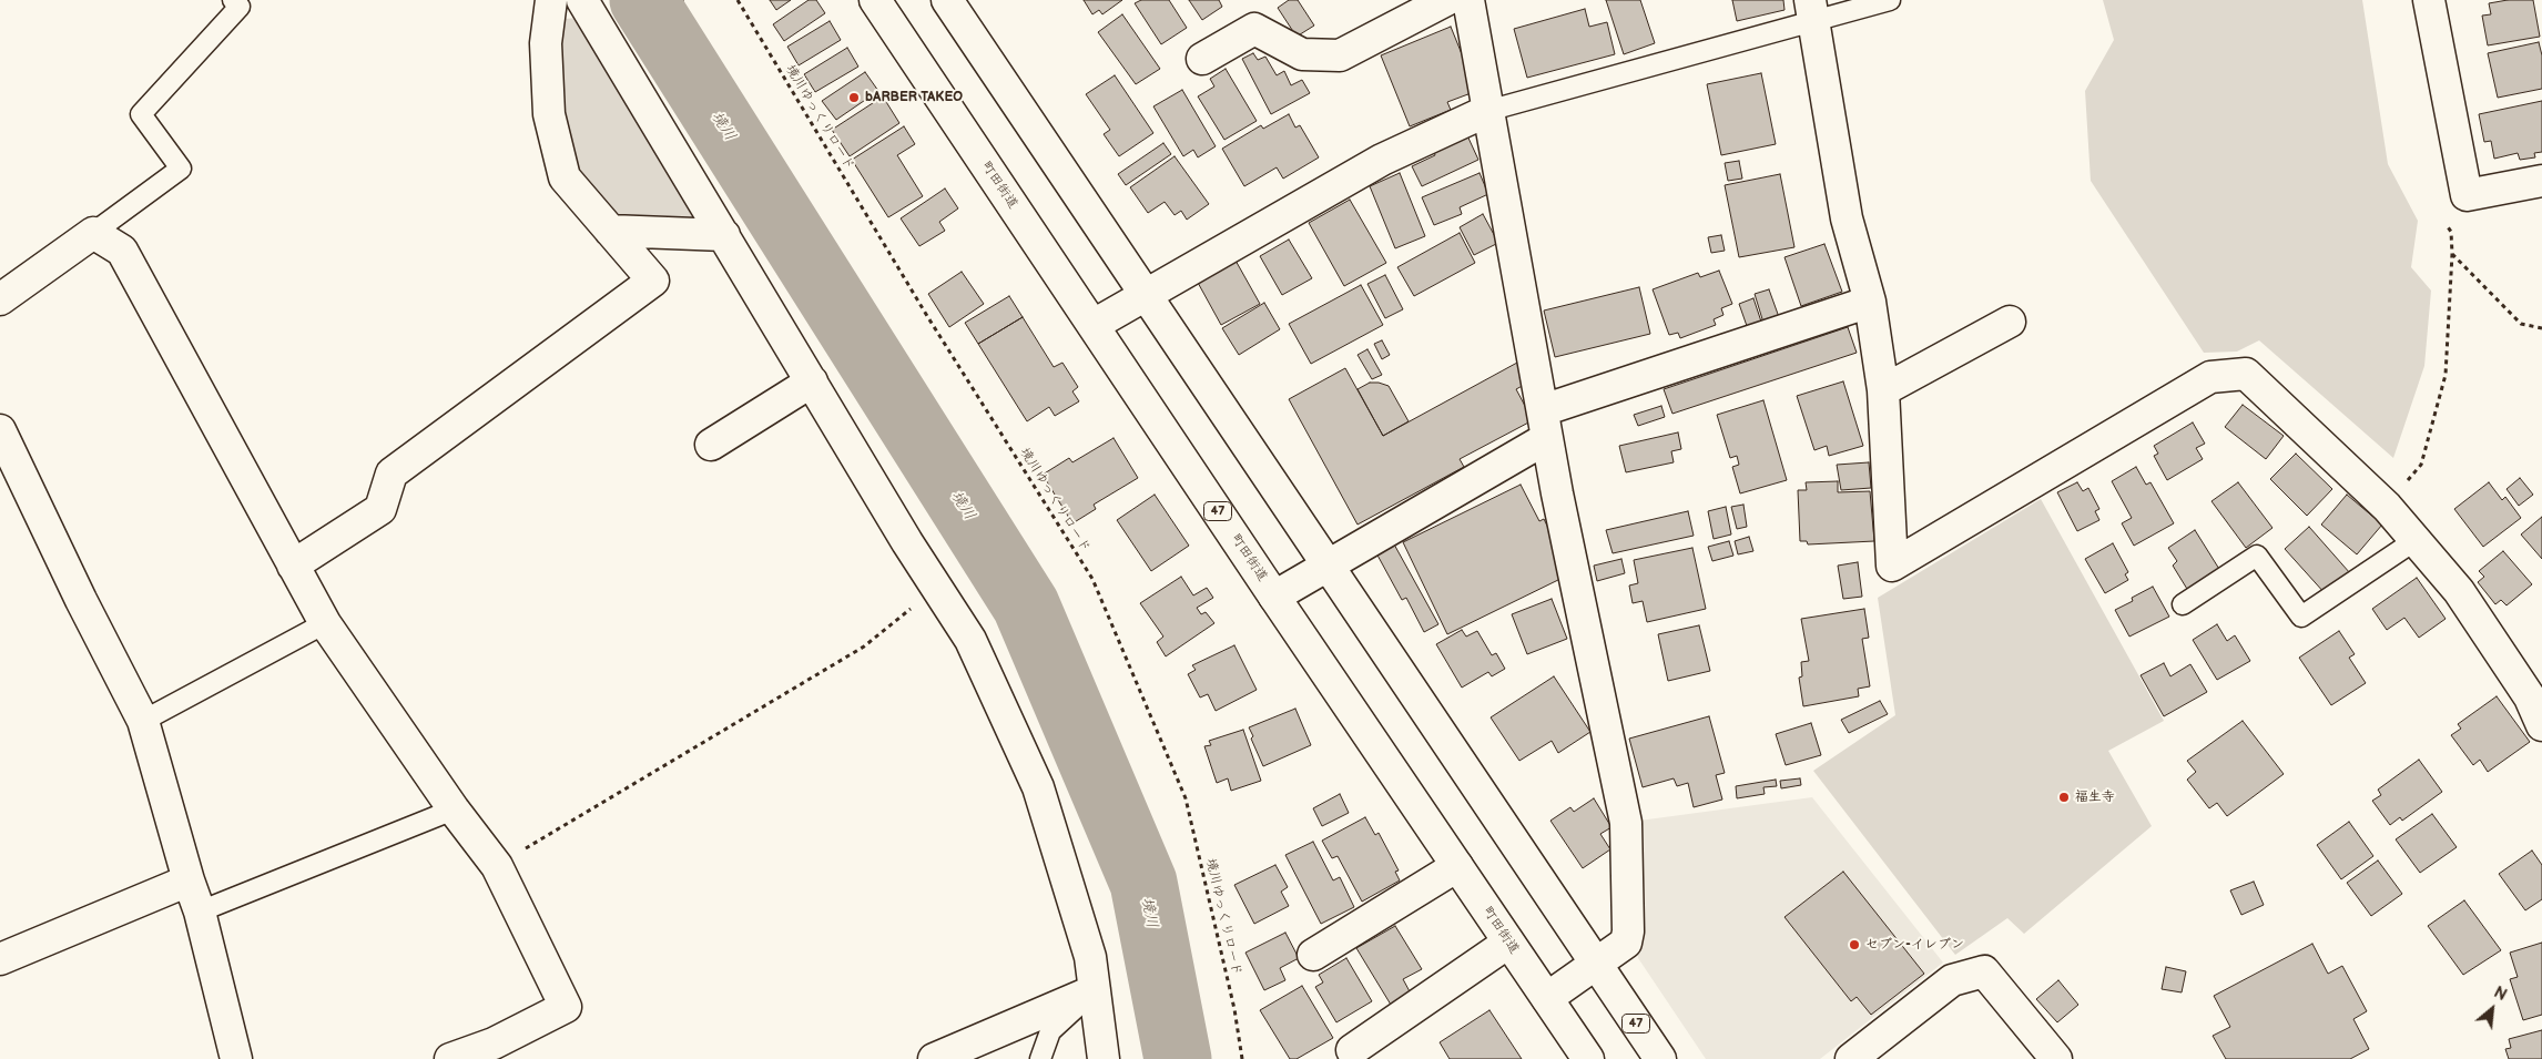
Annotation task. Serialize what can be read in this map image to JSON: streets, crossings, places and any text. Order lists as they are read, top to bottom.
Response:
{
  "streets": {
    "street": ["町田街道", "47"],
    "path": ["境川ゆっくりロード"]
  },
  "water": ["境川"],
  "places": ["bARBER TAKEO", "福生寺", "セブン-イレブン"],
  "north": "top right"
}
